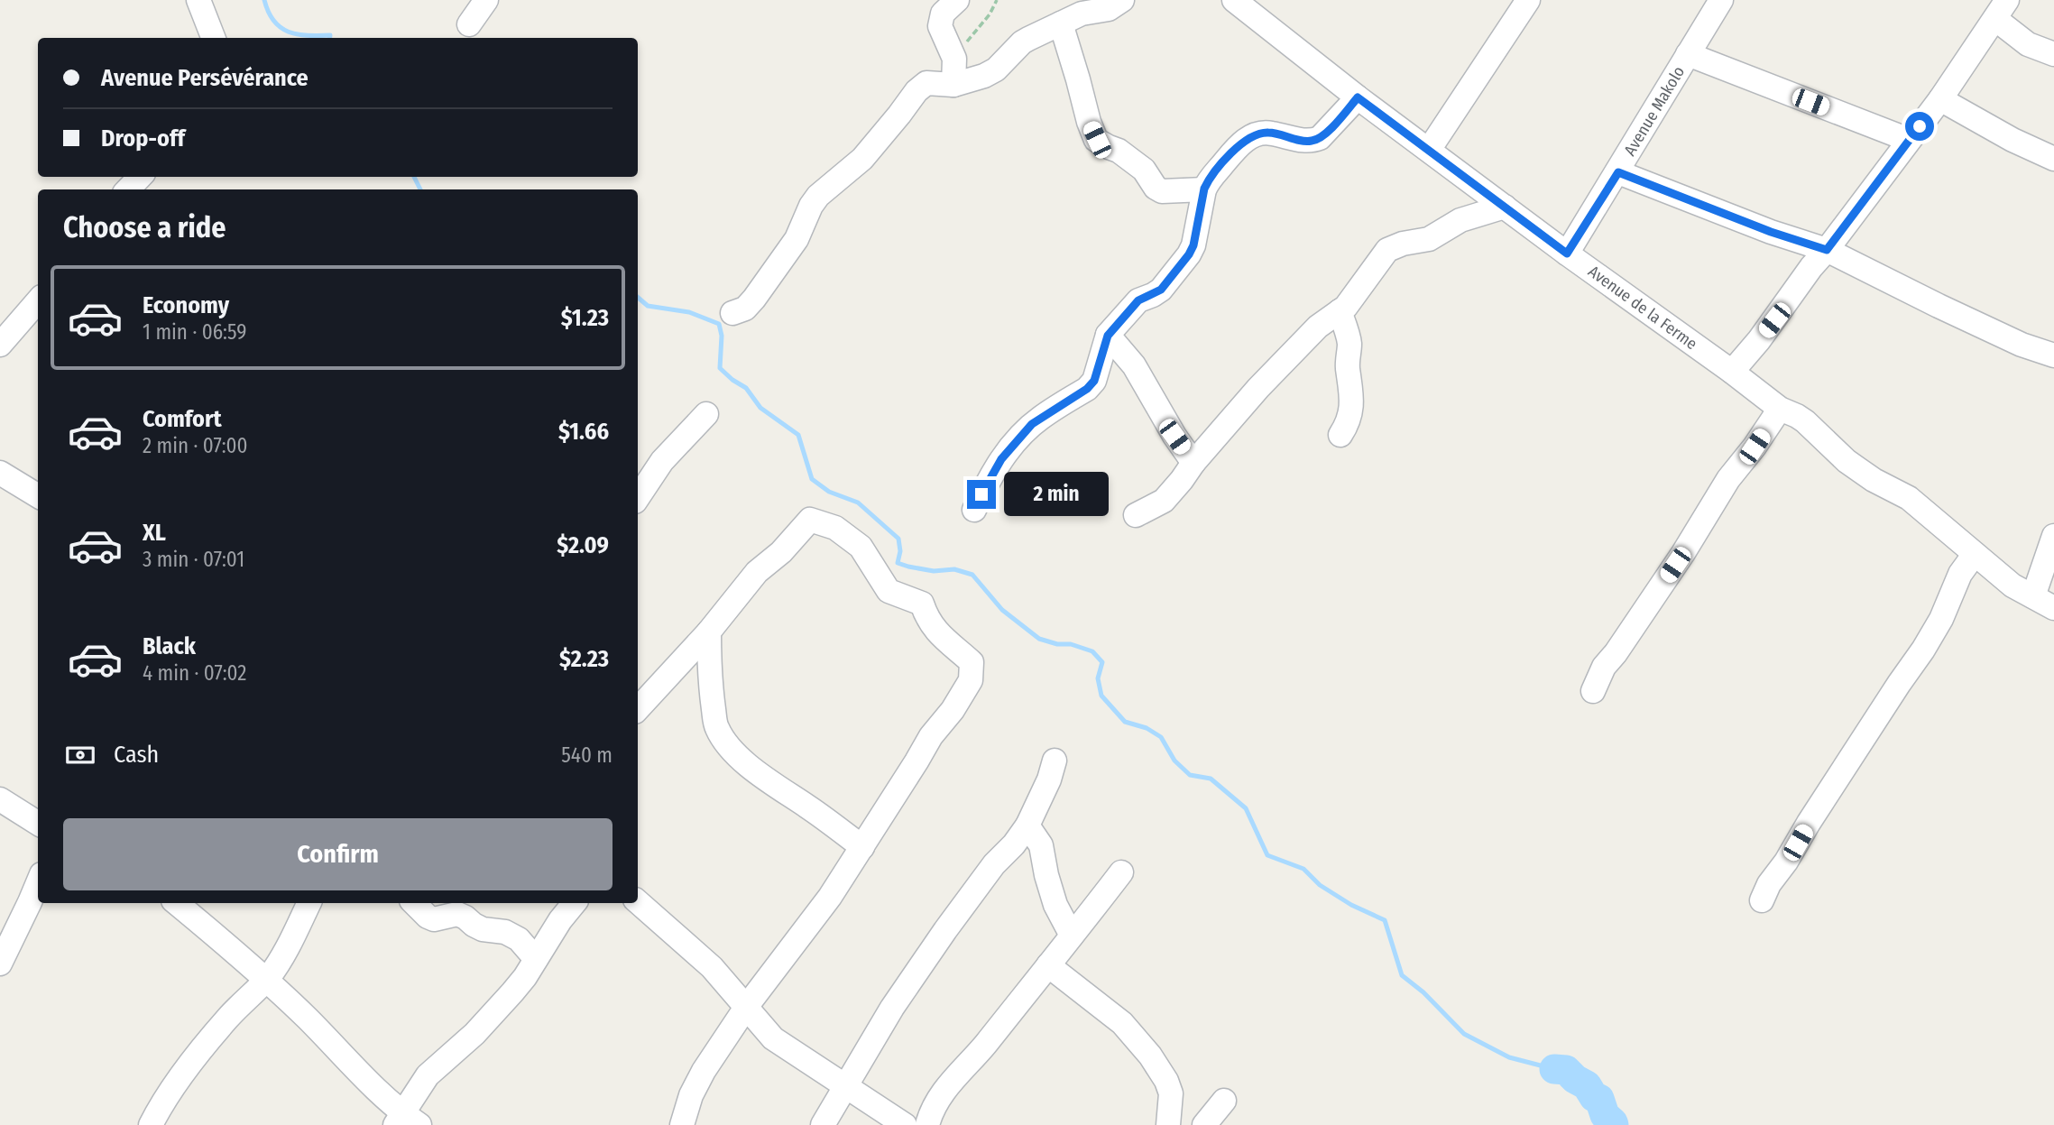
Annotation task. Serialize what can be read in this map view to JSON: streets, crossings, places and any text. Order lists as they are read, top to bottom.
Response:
{
  "streets": {
    "street": ["Avenue Makolo", "Avenue de la Ferme"]
  },
  "crossings": [
    ["Avenue Makolo", "Avenue de la Ferme"]
  ],
  "page": {
    "banner": ["Avenue Persévérance", "Drop-off"],
    "heading": "Choose a ride",
    "list": [
      {
        "name": "Economy",
        "note": "1 min · 06:59",
        "value": "$1.23"
      },
      {
        "name": "Comfort",
        "note": "2 min · 07:00",
        "value": "$1.66"
      },
      {
        "name": "XL",
        "note": "3 min · 07:01",
        "value": "$2.09"
      },
      {
        "name": "Black",
        "note": "4 min · 07:02",
        "value": "$2.23"
      }
    ],
    "bubble": "2 min",
    "pay": ["Cash", "540 m"],
    "buttons": "Confirm"
  }
}
